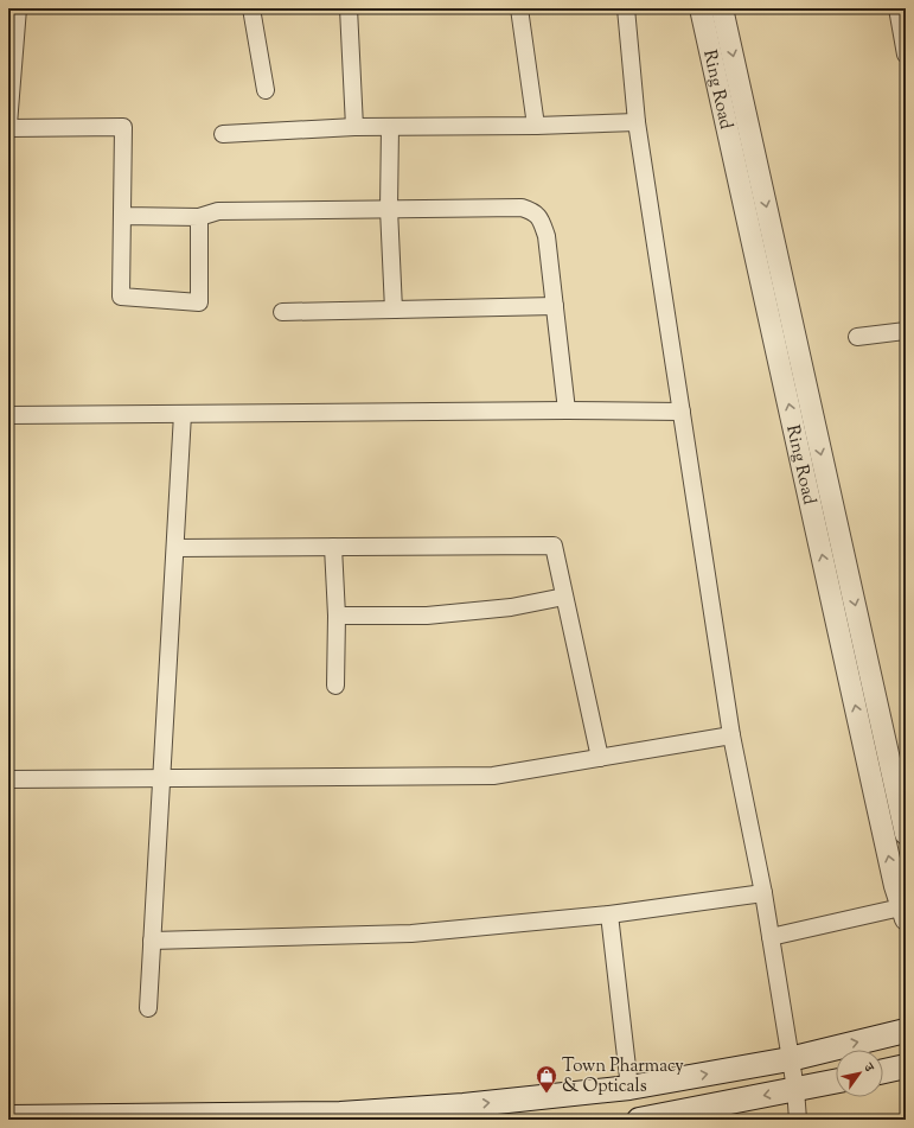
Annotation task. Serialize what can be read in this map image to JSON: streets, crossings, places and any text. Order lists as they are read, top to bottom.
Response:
{
  "streets": {
    "street": ["Ring Road"]
  },
  "places": {
    "shop": ["Town Pharmacy & Opticals"]
  },
  "north": "top right"
}
